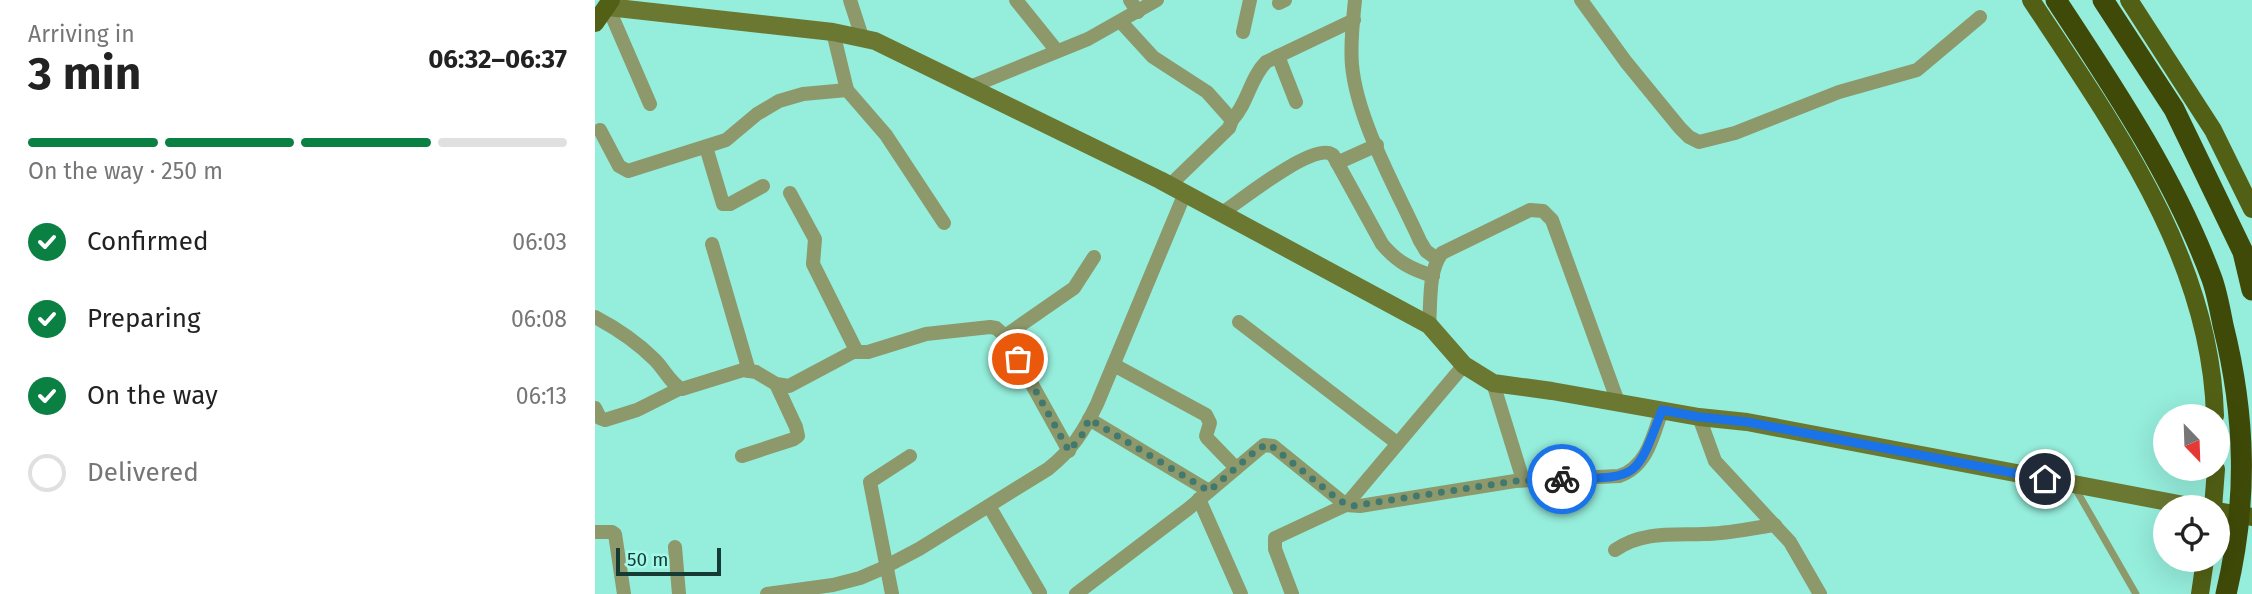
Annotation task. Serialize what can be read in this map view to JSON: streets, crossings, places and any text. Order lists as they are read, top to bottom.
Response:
{
  "scale_bar": "50 m",
  "north": "bottom right",
  "page": {
    "heading": ["3 min", "Arriving in", "06:32–06:37"],
    "bar": "On the way · 250 m",
    "list": [
      ["Confirmed", "06:03"],
      ["Preparing", "06:08"],
      ["On the way", "06:13"],
      "Delivered"
    ],
    "scale": "50 m"
  }
}
